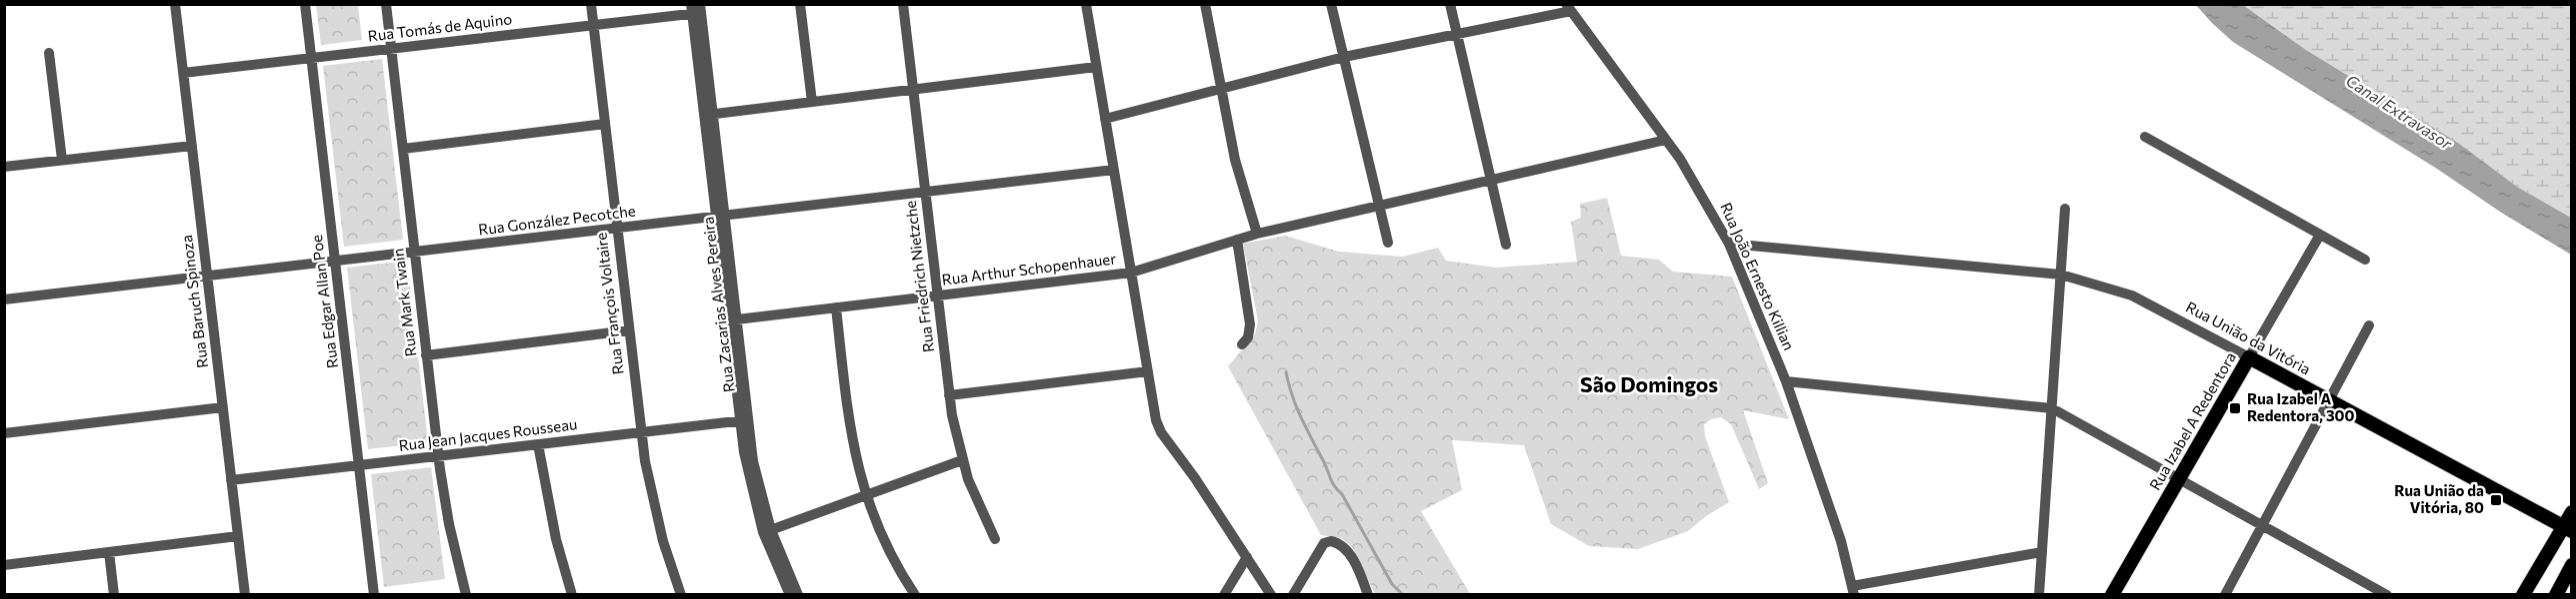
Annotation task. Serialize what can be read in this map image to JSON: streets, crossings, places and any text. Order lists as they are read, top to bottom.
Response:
{
  "streets": {
    "main road": ["Rua União da Vitória", "Rua Izabel A Redentora"],
    "street": [
      "Rua Tomás de Aquino",
      "Rua González Pecotche",
      "Rua Arthur Schopenhauer",
      "Rua Friedrich Nietzche",
      "Rua João Ernesto Killian",
      "Rua Baruch Spinoza",
      "Rua Edgar Allan Poe",
      "Rua Mark Twain",
      "Rua François Voltaire",
      "Rua Zacarias Alves Pereira",
      "Rua Jean Jacques Rousseau"
    ]
  },
  "crossings": [
    ["Rua Tomás de Aquino", "Rua Baruch Spinoza"],
    ["Rua Tomás de Aquino", "Rua Edgar Allan Poe"],
    ["Rua Tomás de Aquino", "Rua Mark Twain"],
    ["Rua Tomás de Aquino", "Rua François Voltaire"],
    ["Rua Tomás de Aquino", "Rua Zacarias Alves Pereira"],
    ["Rua González Pecotche", "Rua Friedrich Nietzche"],
    ["Rua González Pecotche", "Rua Baruch Spinoza"],
    ["Rua González Pecotche", "Rua Edgar Allan Poe"],
    ["Rua González Pecotche", "Rua Mark Twain"],
    ["Rua González Pecotche", "Rua François Voltaire"],
    ["Rua González Pecotche", "Rua Zacarias Alves Pereira"],
    ["Rua Arthur Schopenhauer", "Rua Friedrich Nietzche"],
    ["Rua Arthur Schopenhauer", "Rua João Ernesto Killian"],
    ["Rua Arthur Schopenhauer", "Rua Zacarias Alves Pereira"],
    ["Rua João Ernesto Killian", "Rua União da Vitória"],
    ["Rua Baruch Spinoza", "Rua Jean Jacques Rousseau"],
    ["Rua Edgar Allan Poe", "Rua Jean Jacques Rousseau"],
    ["Rua Mark Twain", "Rua Jean Jacques Rousseau"],
    ["Rua François Voltaire", "Rua Jean Jacques Rousseau"],
    ["Rua Zacarias Alves Pereira", "Rua Jean Jacques Rousseau"],
    ["Rua União da Vitória", "Rua Izabel A Redentora"]
  ],
  "districts": ["São Domingos"],
  "water": ["Canal Extravasor"],
  "places": {
    "transit": ["Rua Izabel A Redentora, 300", "Rua União da Vitória, 80"]
  }
}
